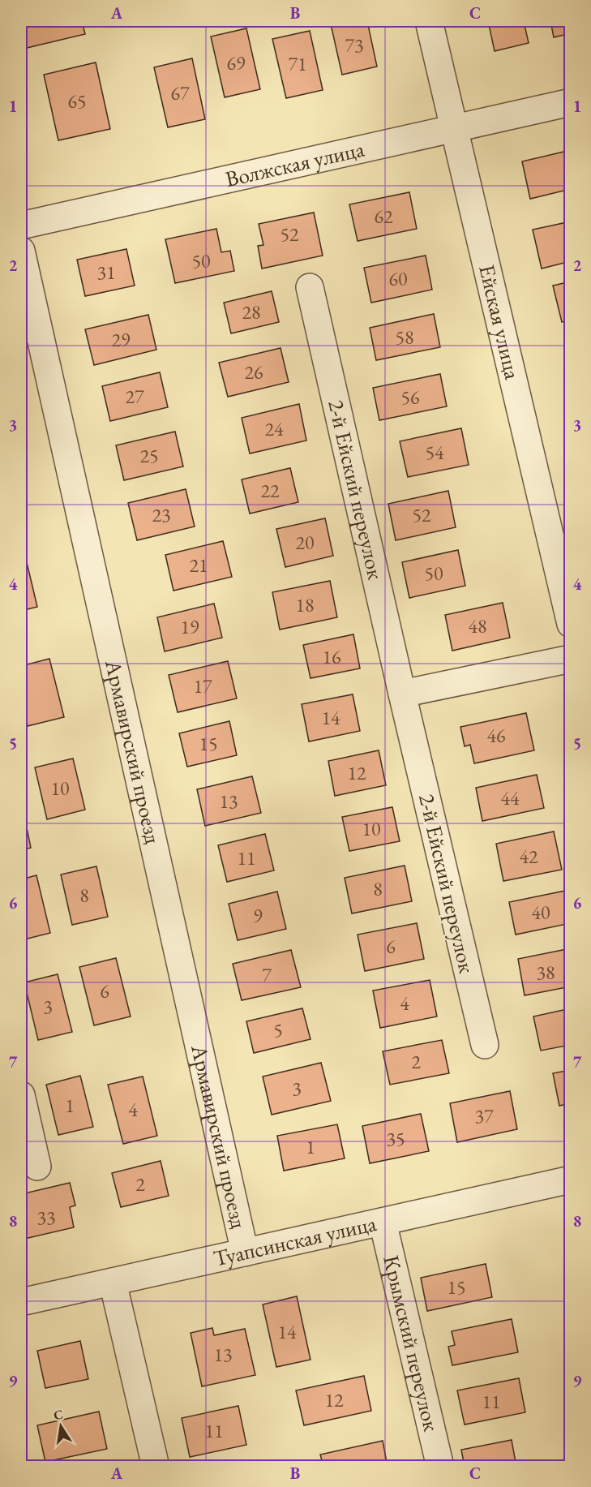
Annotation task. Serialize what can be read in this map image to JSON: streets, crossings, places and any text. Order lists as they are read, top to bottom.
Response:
{
  "streets": {
    "street": [
      "Волжская улица",
      "Ейская улица",
      "2-й Ейский переулок",
      "Армавирский проезд",
      "Туапсинская улица",
      "Крымский переулок"
    ]
  },
  "crossings": [
    ["Волжская улица", "Ейская улица"],
    ["Армавирский проезд", "Туапсинская улица"],
    ["Туапсинская улица", "Крымский переулок"]
  ],
  "house_numbers": [
    "73",
    "69",
    "71",
    "67",
    "65",
    "62",
    "52",
    "50",
    "31",
    "60",
    "28",
    "58",
    "29",
    "26",
    "27",
    "56",
    "24",
    "54",
    "25",
    "22",
    "23",
    "52",
    "20",
    "21",
    "50",
    "18",
    "48",
    "19",
    "16",
    "17",
    "14",
    "46",
    "15",
    "12",
    "10",
    "44",
    "13",
    "10",
    "42",
    "11",
    "8",
    "8",
    "40",
    "9",
    "6",
    "38",
    "7",
    "6",
    "4",
    "3",
    "5",
    "2",
    "3",
    "1",
    "4",
    "37",
    "35",
    "1",
    "2",
    "33",
    "15",
    "14",
    "13",
    "12",
    "11",
    "11"
  ],
  "north": "top",
  "grid": {
    "columns": ["A", "B", "C"],
    "rows": [
      "1",
      "2",
      "3",
      "4",
      "5",
      "6",
      "7",
      "8",
      "9"
    ]
  }
}
